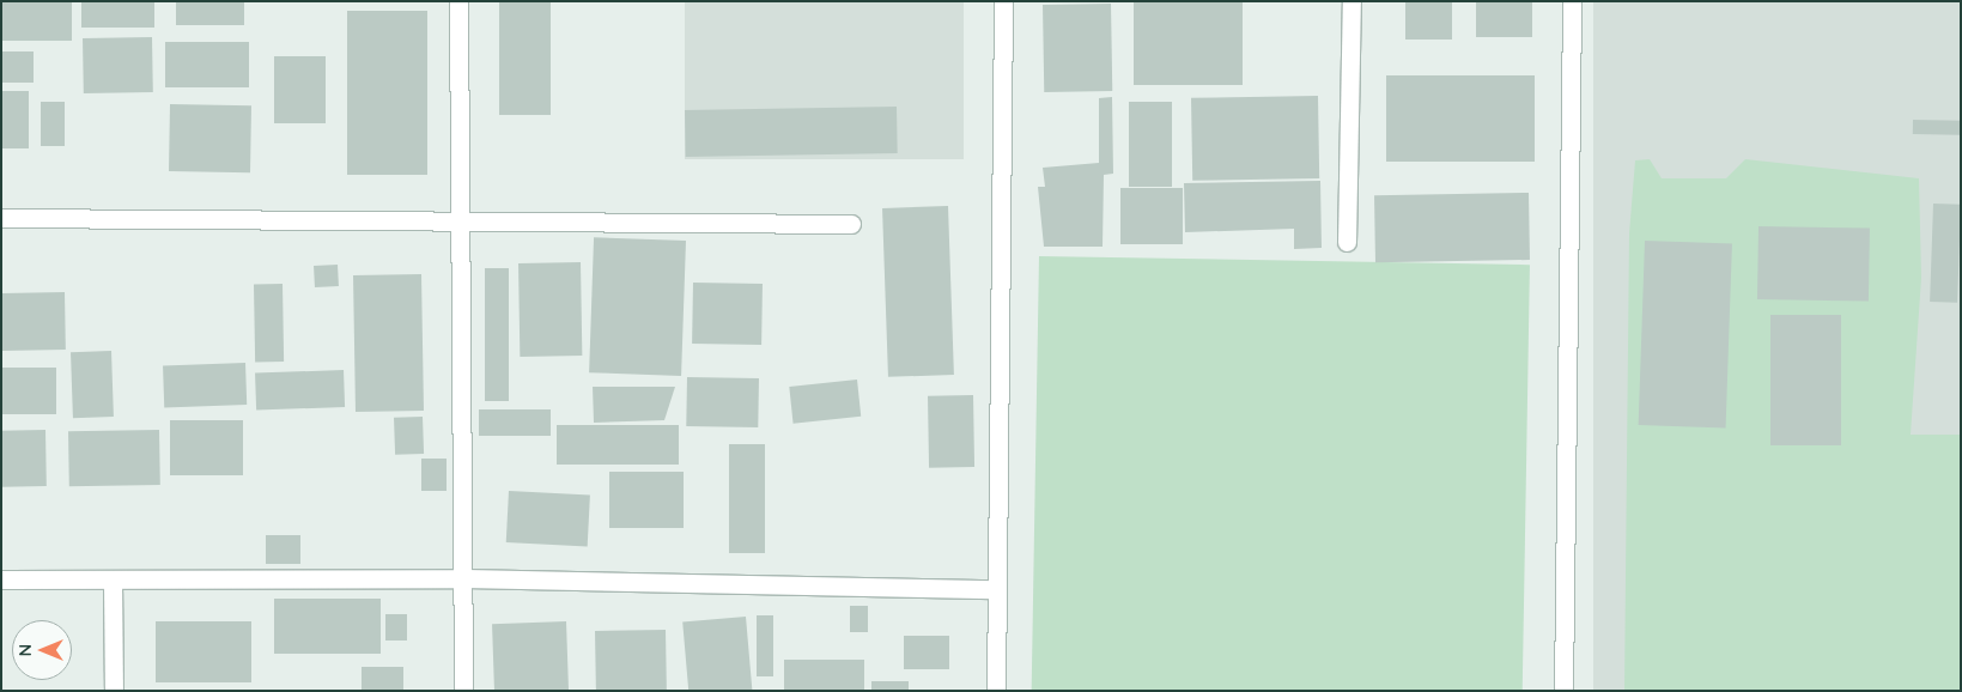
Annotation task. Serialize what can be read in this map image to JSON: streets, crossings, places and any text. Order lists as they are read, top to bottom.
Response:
{
  "north": "left"
}
